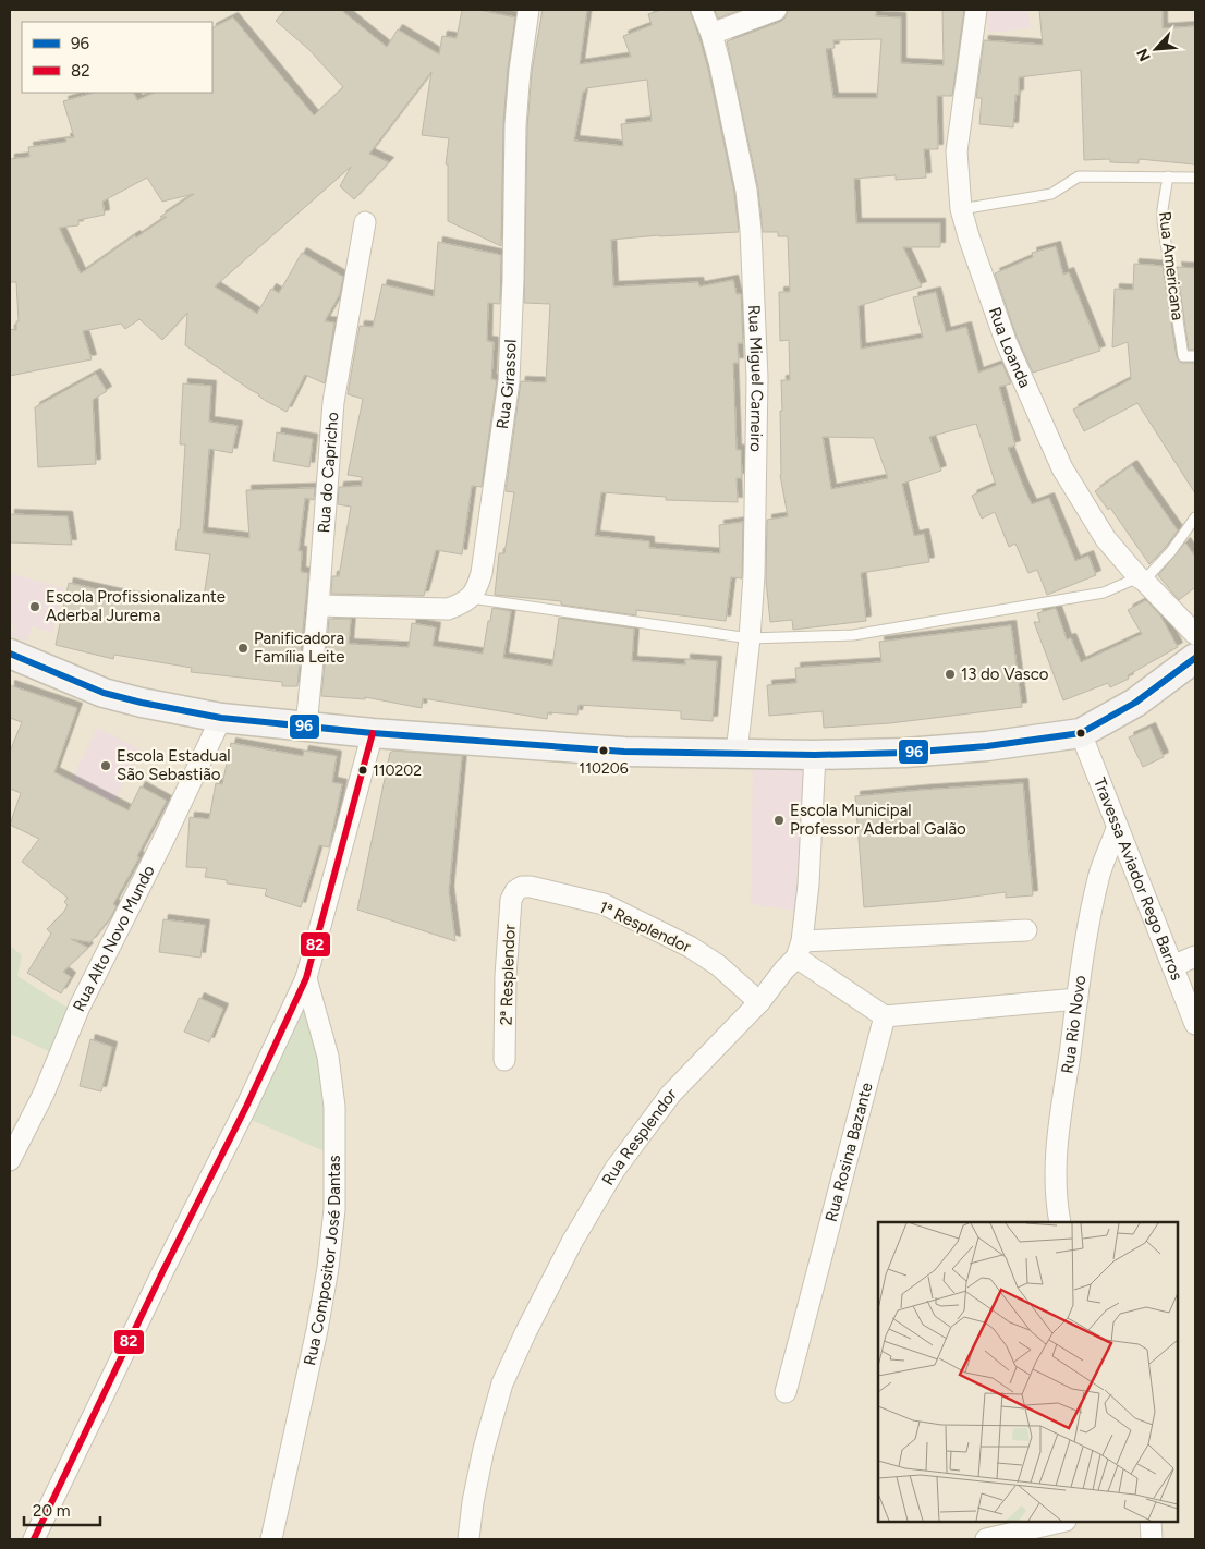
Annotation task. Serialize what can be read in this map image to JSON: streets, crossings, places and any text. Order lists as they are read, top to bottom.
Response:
{
  "streets": {
    "street": [
      "Rua Loanda",
      "Rua Miguel Carneiro",
      "Rua Girassol",
      "Rua do Capricho",
      "Travessa Aviador Rego Barros",
      "1ª Resplendor",
      "Rua Alto Novo Mundo",
      "2ª Resplendor",
      "Rua Rio Novo",
      "Rua Resplendor",
      "Rua Rosina Bazante",
      "Rua Compositor José Dantas"
    ],
    "lane": ["Rua Americana"]
  },
  "crossings": [
    ["Travessa Aviador Rego Barros", "Rua Rio Novo"],
    ["1ª Resplendor", "2ª Resplendor"],
    ["1ª Resplendor", "Rua Resplendor"]
  ],
  "places": [
    "Escola Profissionalizante Aderbal Jurema",
    "Panificadora Família Leite",
    "13 do Vasco",
    "110206",
    "Escola Estadual São Sebastião",
    "110202",
    "Escola Municipal Professor Aderbal Galão"
  ],
  "lines": ["transit line 96", "transit line 82"],
  "legend": ["96", "82"],
  "scale_bar": "20 m",
  "north": "bottom left"
}
